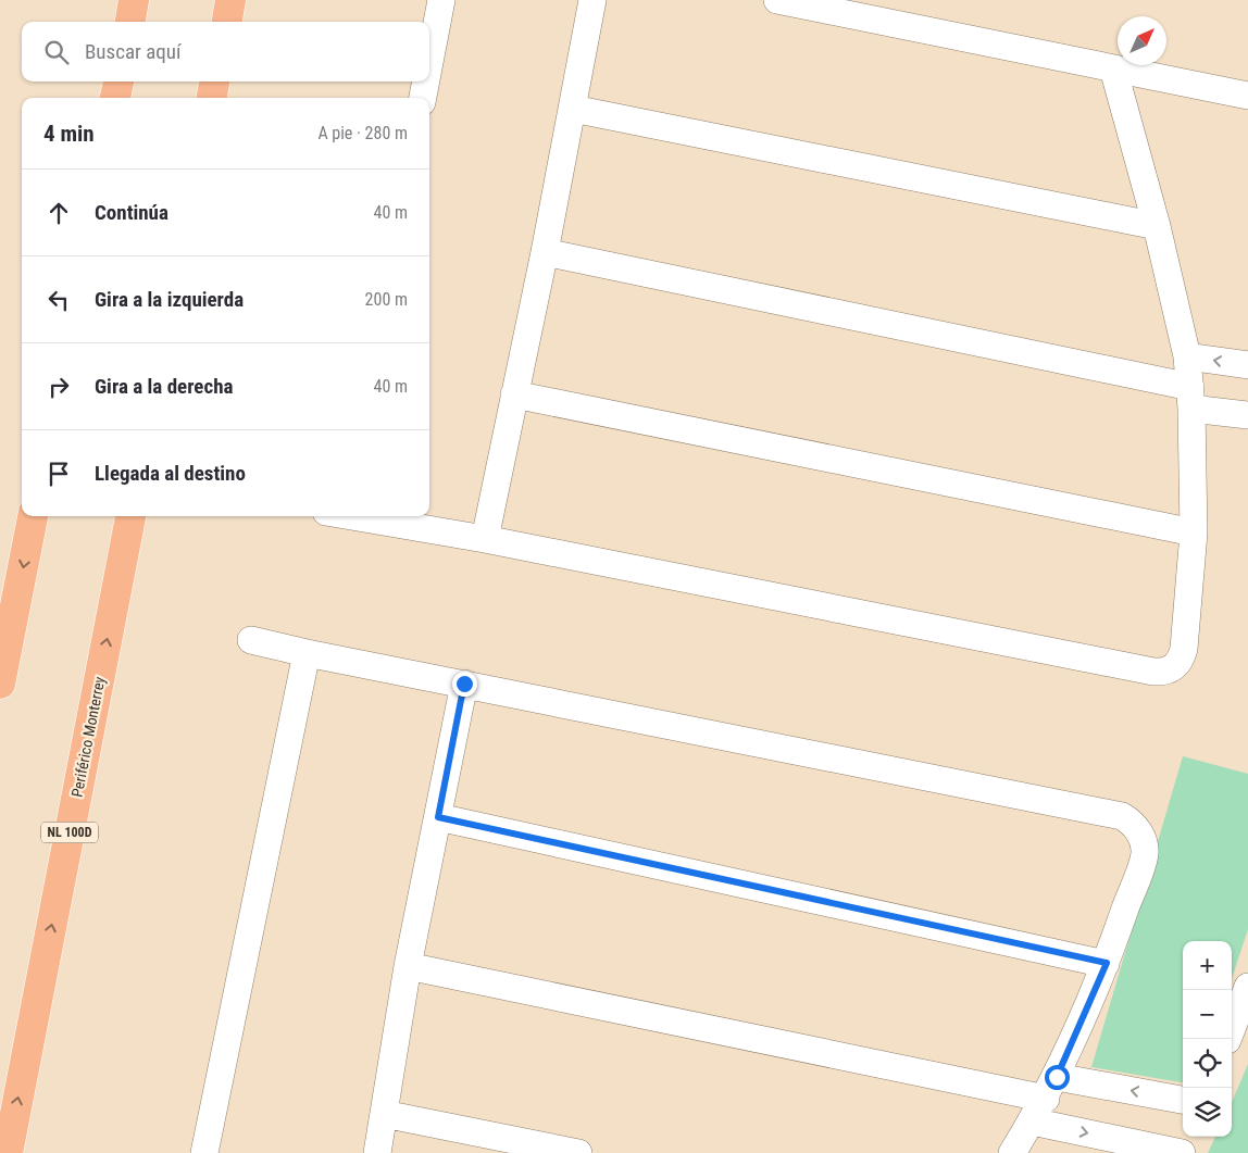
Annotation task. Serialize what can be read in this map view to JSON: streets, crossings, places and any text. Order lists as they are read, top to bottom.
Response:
{
  "streets": {
    "highway": ["Periférico Monterrey", "NL 100D"]
  },
  "one_way": ["Periférico Monterrey"],
  "north": "top right",
  "page": {
    "search": "Buscar aquí",
    "heading": ["4 min", "A pie · 280 m"],
    "list": [
      ["Continúa", "40 m"],
      ["Gira a la izquierda", "200 m"],
      ["Gira a la derecha", "40 m"],
      "Llegada al destino"
    ],
    "map_buttons": ["+", "−"]
  }
}
